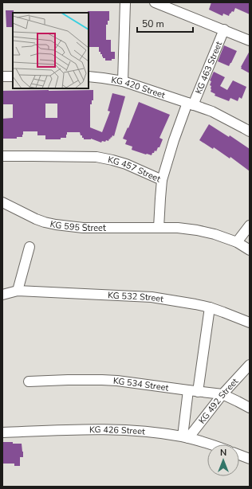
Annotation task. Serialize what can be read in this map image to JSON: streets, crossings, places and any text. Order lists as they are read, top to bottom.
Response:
{
  "streets": {
    "street": [
      "KG 463 Street",
      "KG 420 Street",
      "KG 457 Street",
      "KG 595 Street",
      "KG 532 Street",
      "KG 534 Street",
      "KG 492 Street",
      "KG 426 Street"
    ]
  },
  "crossings": [
    ["KG 463 Street", "KG 420 Street"],
    ["KG 463 Street", "KG 457 Street"],
    ["KG 457 Street", "KG 595 Street"],
    ["KG 534 Street", "KG 492 Street"],
    ["KG 492 Street", "KG 426 Street"]
  ],
  "scale_bar": "50 m",
  "north": "top"
}
